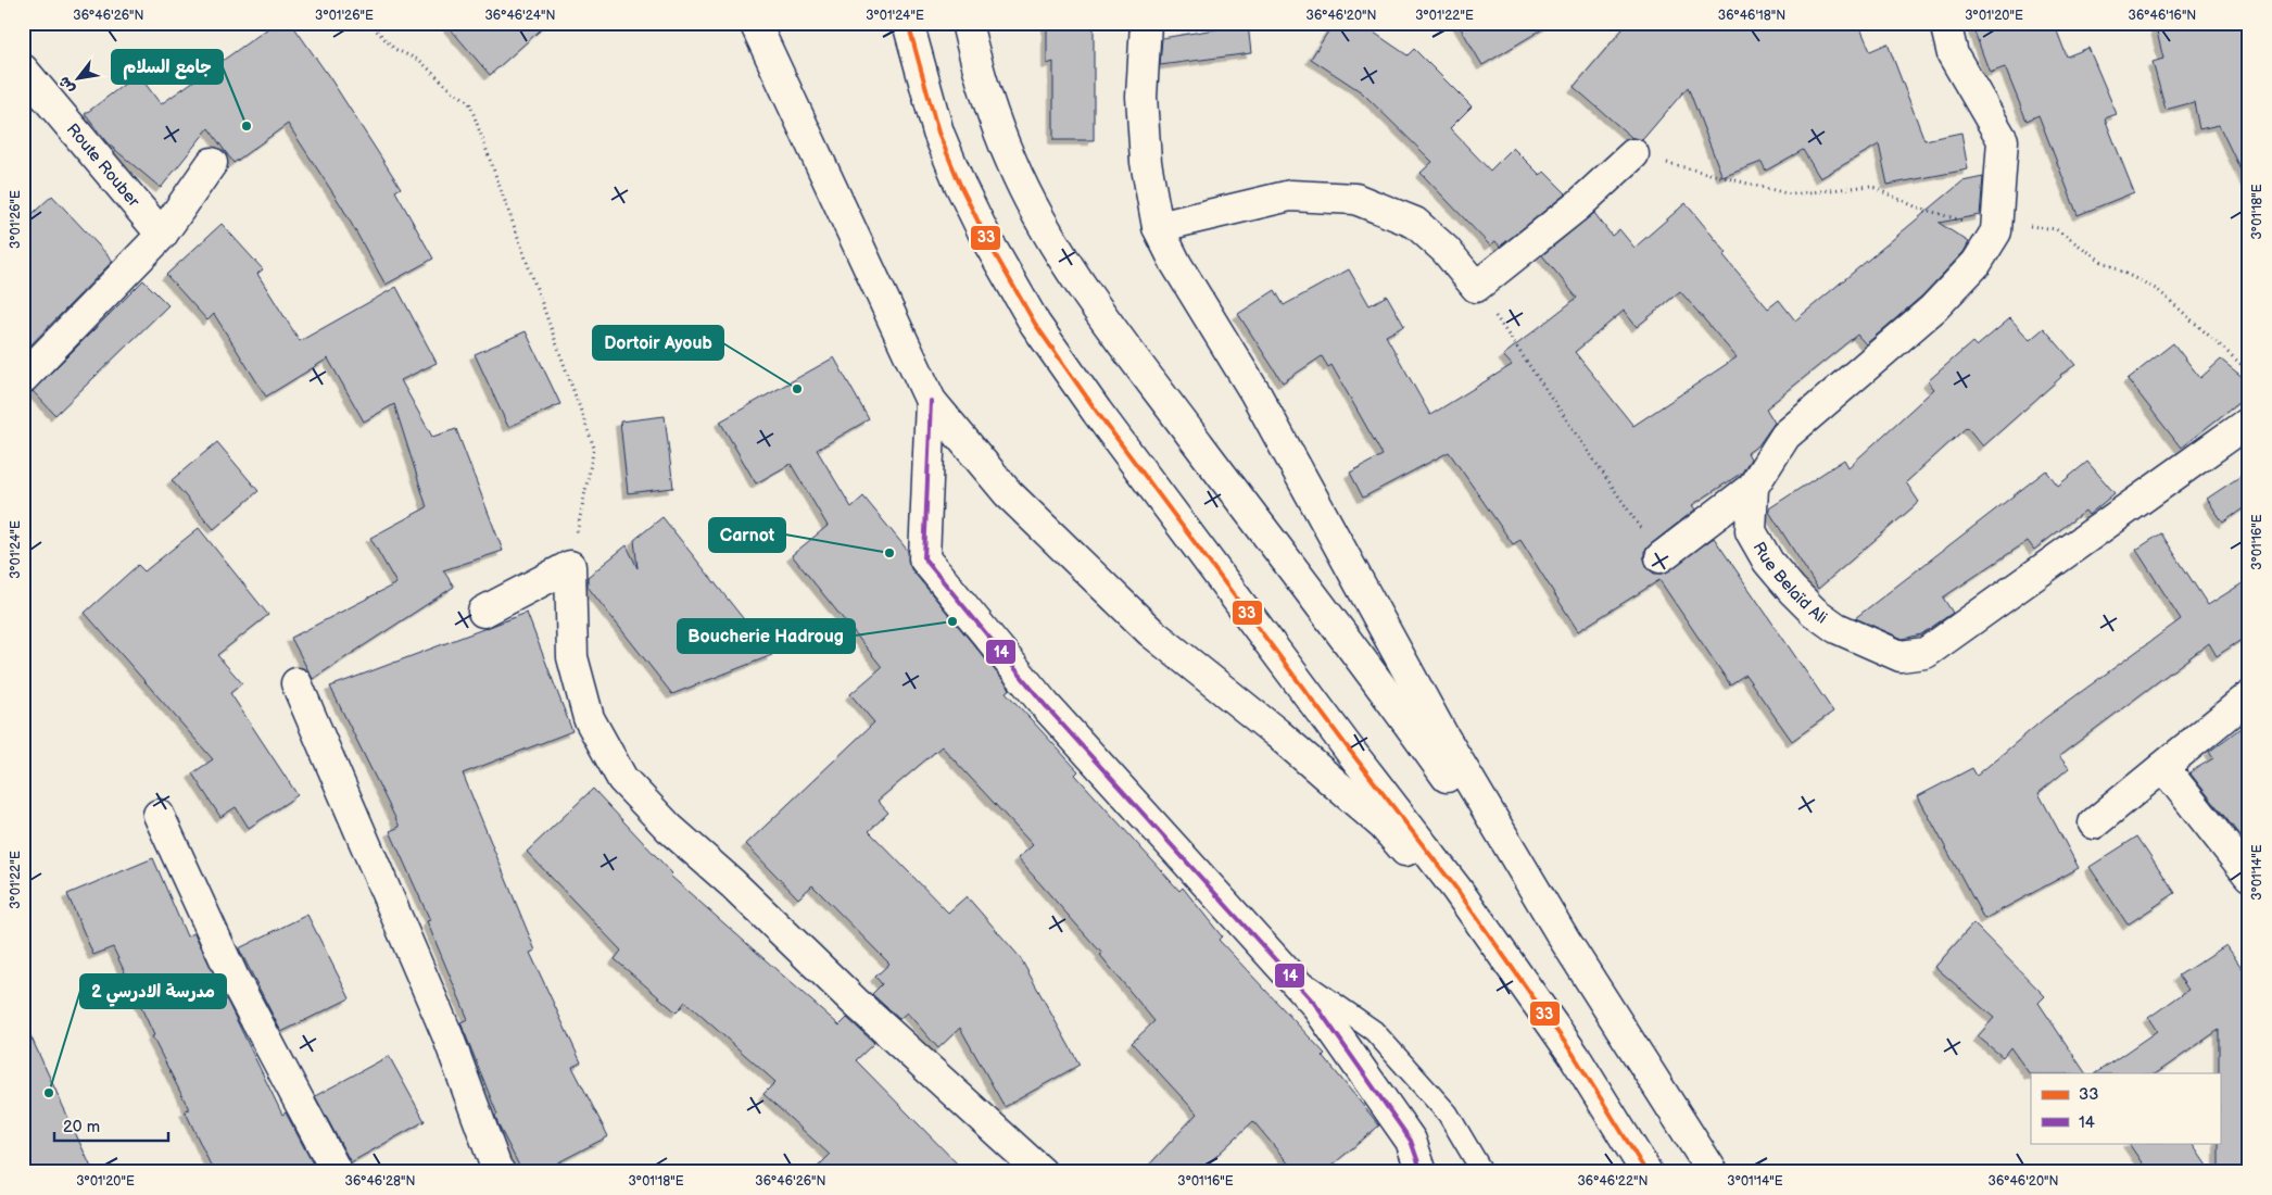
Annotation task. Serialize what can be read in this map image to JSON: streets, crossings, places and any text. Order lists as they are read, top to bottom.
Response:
{
  "streets": {
    "main road": ["Route Rouber", "Rue Belaïd Ali"]
  },
  "places": [
    "جامع السلام",
    "Dortoir Ayoub",
    "Carnot",
    "Boucherie Hadroug",
    "مدرسة الادرسي 2"
  ],
  "lines": ["transit line 33", "transit line 14"],
  "legend": ["33", "14"],
  "scale_bar": "20 m",
  "north": "bottom left",
  "coordinates": [
    "36°46'26\"N",
    "3°01'26\"E",
    "36°46'24\"N",
    "3°01'24\"E",
    "36°46'20\"N",
    "3°01'22\"E",
    "36°46'18\"N",
    "3°01'20\"E",
    "36°46'16\"N",
    "3°01'18\"E",
    "3°01'16\"E",
    "3°01'14\"E",
    "36°46'28\"N",
    "36°46'22\"N"
  ]
}
